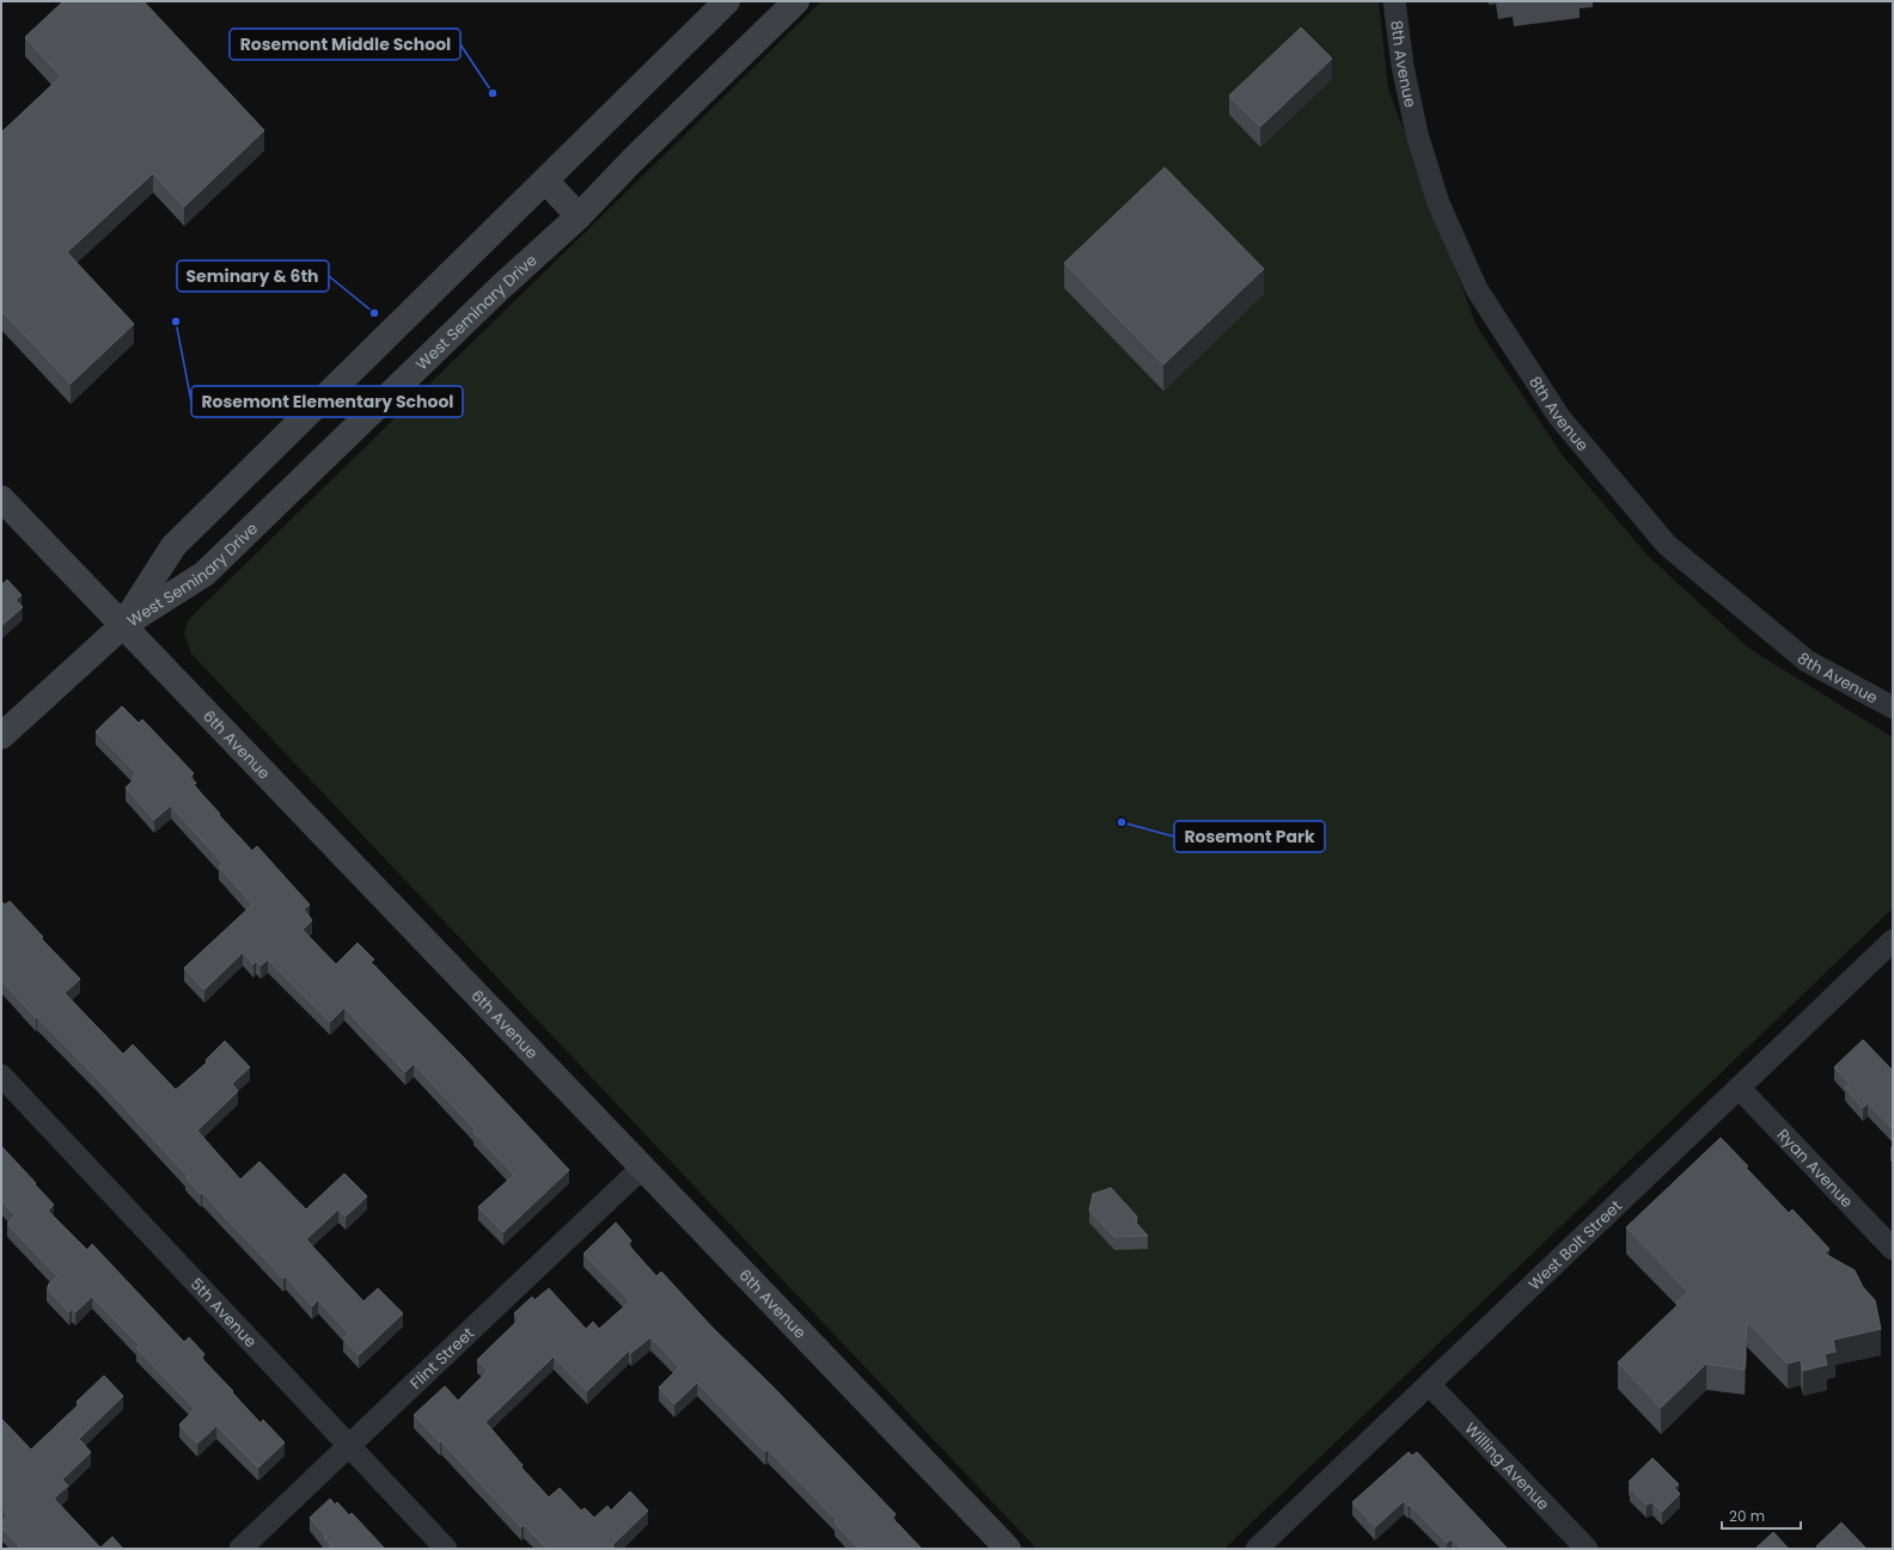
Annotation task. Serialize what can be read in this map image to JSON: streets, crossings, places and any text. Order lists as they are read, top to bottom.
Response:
{
  "streets": {
    "main road": ["West Seminary Drive", "6th Avenue"],
    "street": [
      "8th Avenue",
      "Ryan Avenue",
      "West Bolt Street",
      "5th Avenue",
      "Flint Street",
      "Willing Avenue"
    ]
  },
  "crossings": [
    ["West Seminary Drive", "6th Avenue"],
    ["6th Avenue", "Flint Street"],
    ["Ryan Avenue", "West Bolt Street"],
    ["West Bolt Street", "Willing Avenue"],
    ["5th Avenue", "Flint Street"]
  ],
  "places": [
    "Rosemont Middle School",
    "Seminary & 6th",
    "Rosemont Elementary School",
    "Rosemont Park"
  ],
  "scale_bar": "20 m"
}
